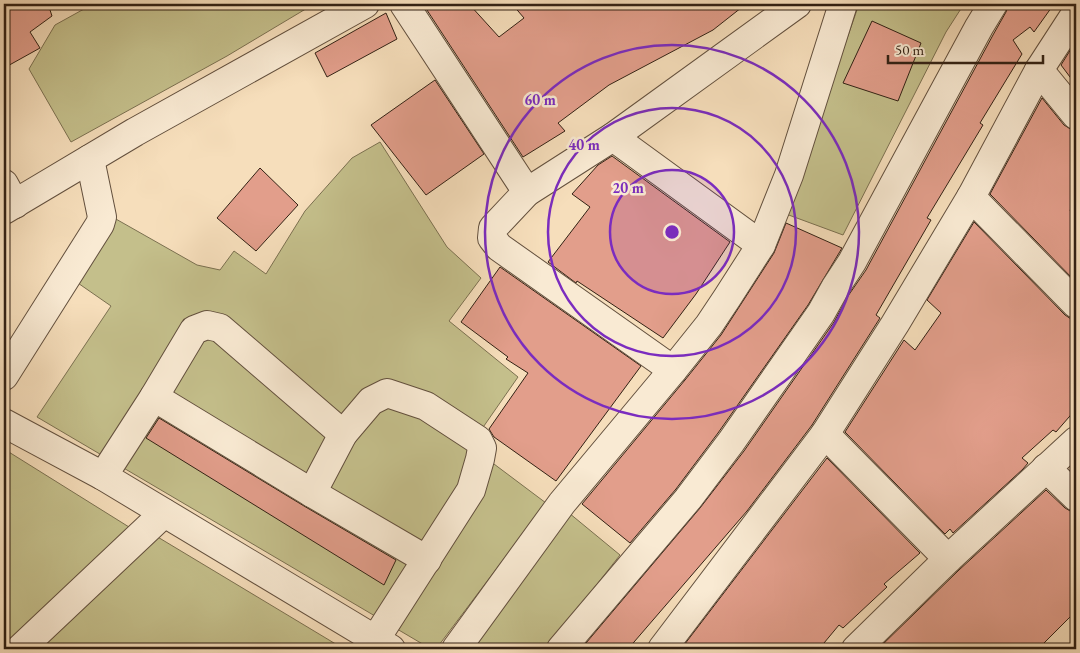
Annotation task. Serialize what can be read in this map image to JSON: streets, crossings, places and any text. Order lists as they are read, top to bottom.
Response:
{
  "scale_bar": "50 m",
  "rings": ["60 m", "40 m", "20 m"]
}
